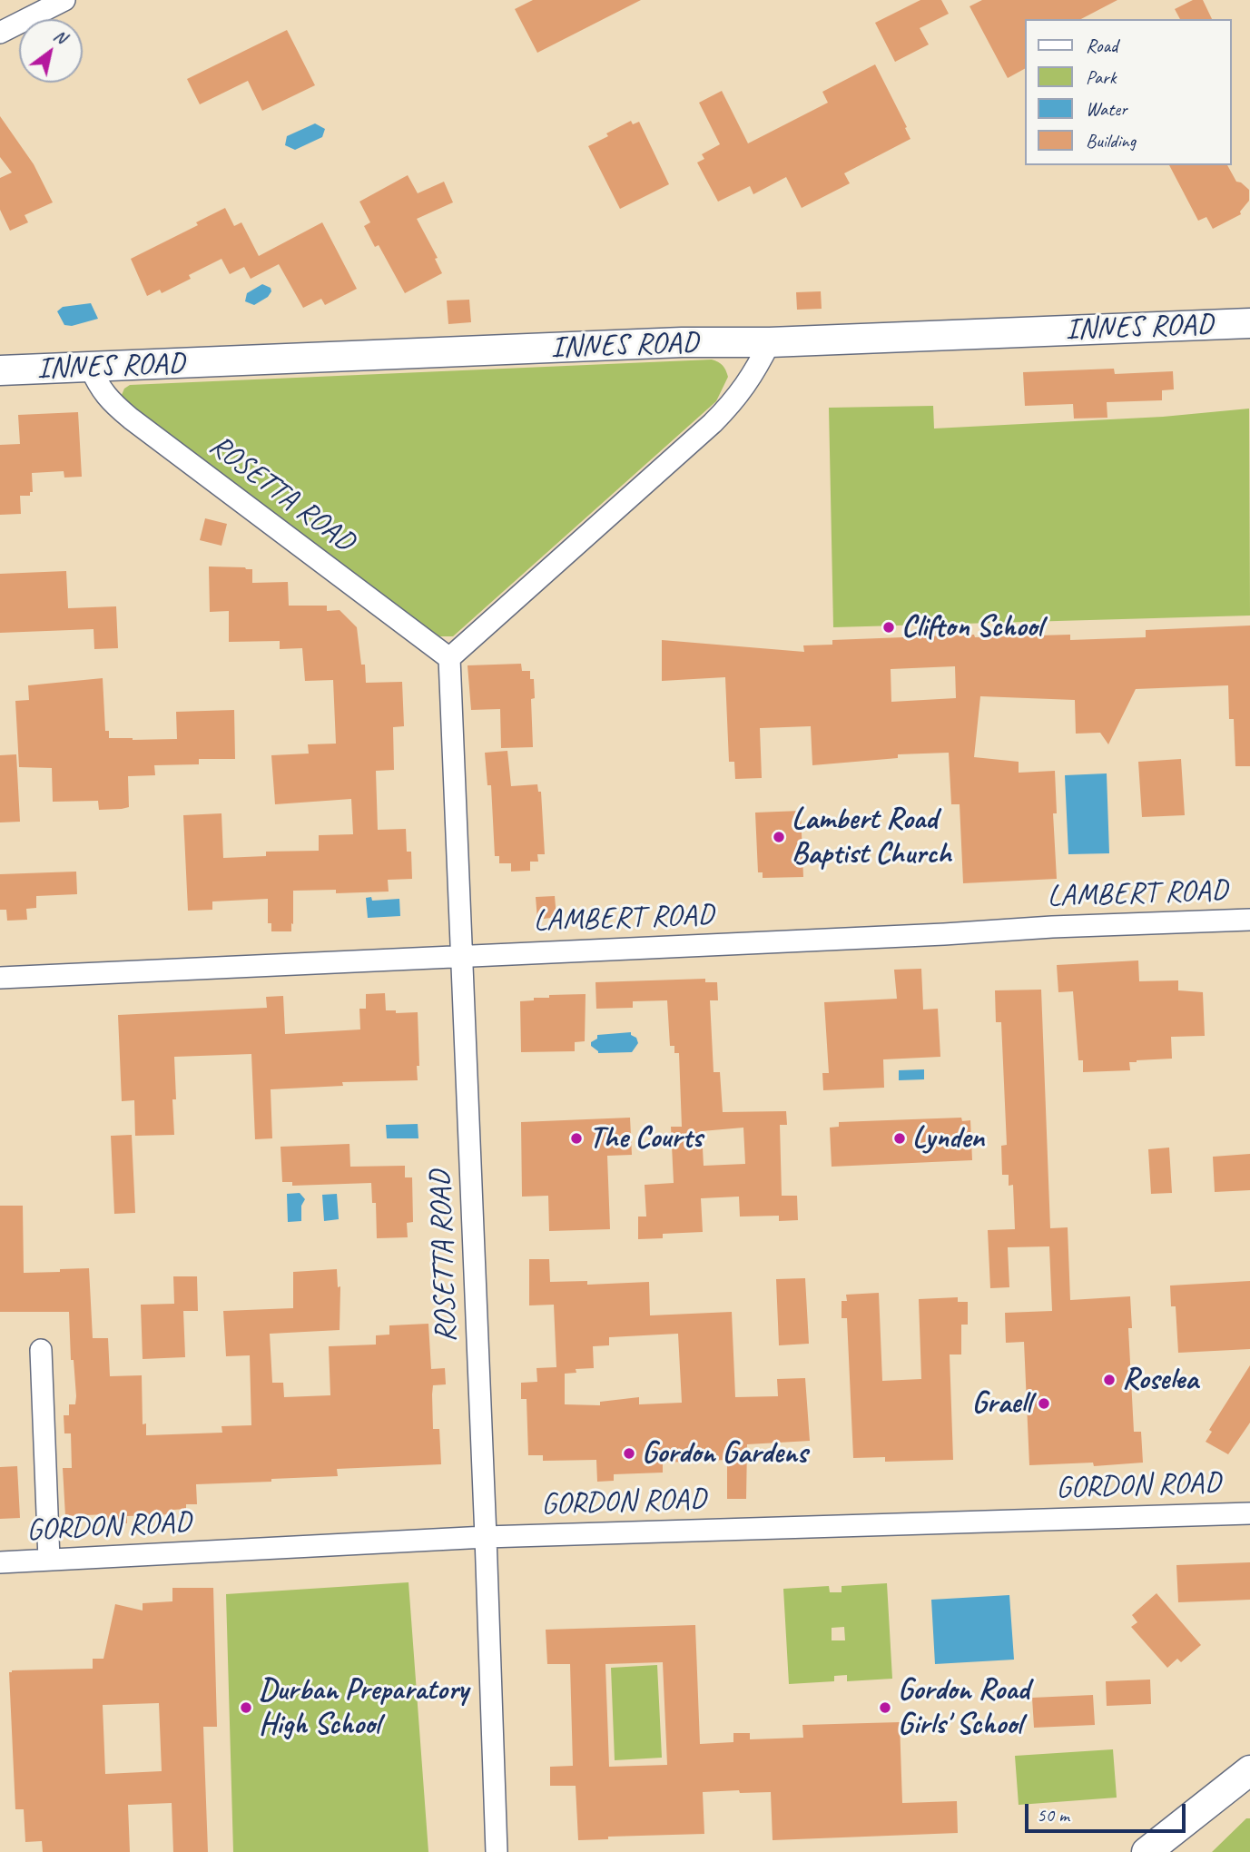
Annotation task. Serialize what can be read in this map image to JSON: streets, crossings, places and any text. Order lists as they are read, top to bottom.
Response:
{
  "streets": {
    "street": [
      "INNES ROAD",
      "ROSETTA ROAD",
      "LAMBERT ROAD",
      "GORDON ROAD"
    ]
  },
  "crossings": [
    ["INNES ROAD", "ROSETTA ROAD"],
    ["ROSETTA ROAD", "LAMBERT ROAD"],
    ["ROSETTA ROAD", "GORDON ROAD"]
  ],
  "places": [
    "Clifton School",
    "Lambert Road Baptist Church",
    "The Courts",
    "Lynden",
    "Roselea",
    "Graell",
    "Gordon Gardens",
    "Durban Preparatory High School",
    "Gordon Road Girls' School"
  ],
  "legend": [
    "Road",
    "Park",
    "Water",
    "Building"
  ],
  "scale_bar": "50 m",
  "north": "top right"
}
